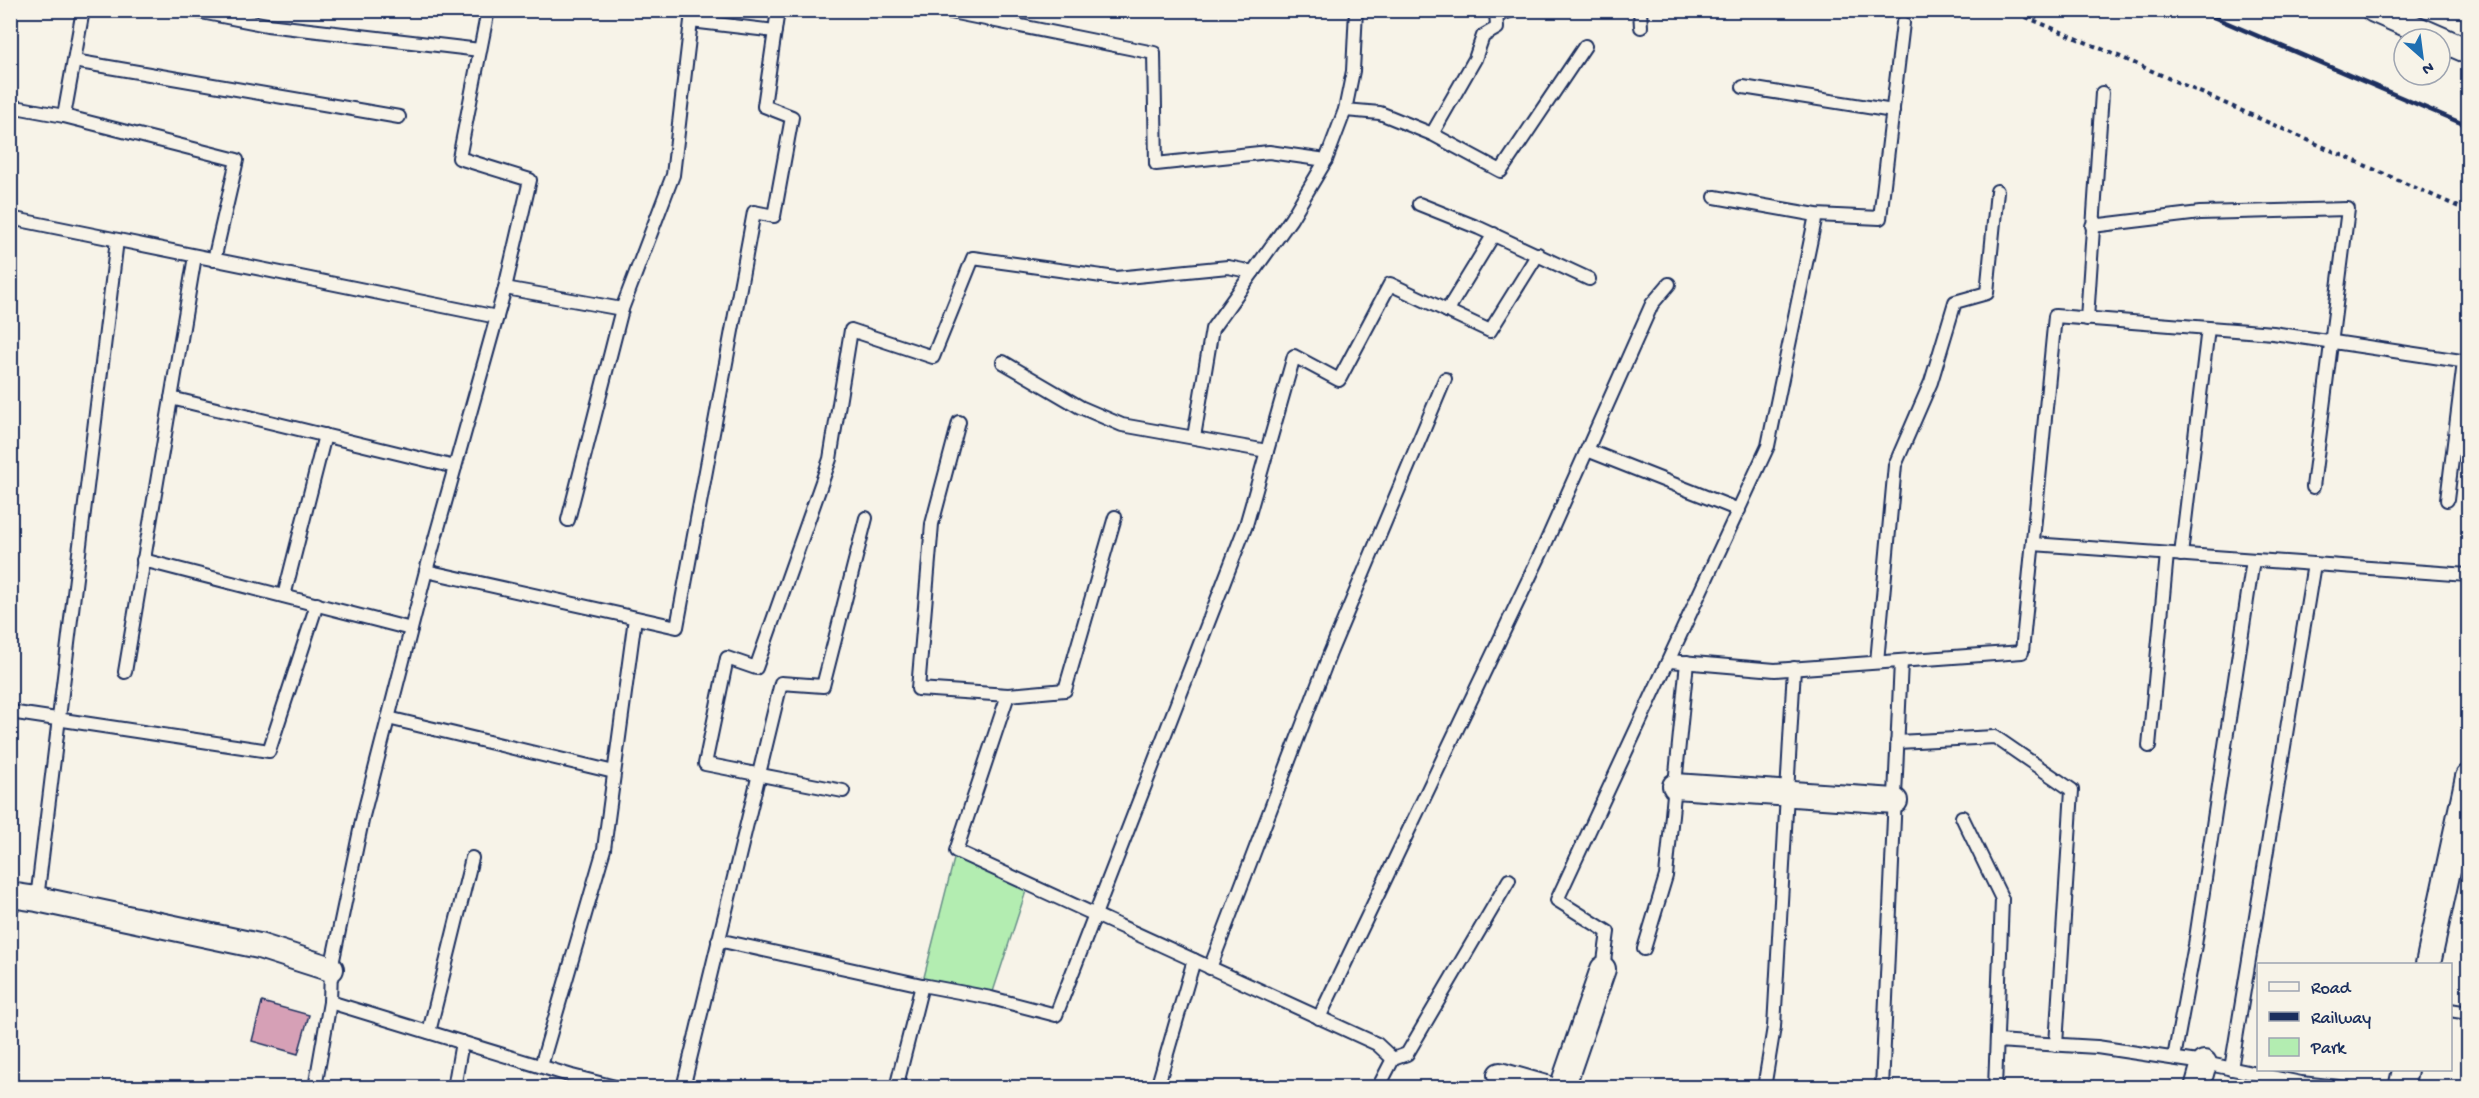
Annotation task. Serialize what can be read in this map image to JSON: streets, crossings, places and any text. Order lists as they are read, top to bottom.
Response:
{
  "legend": ["Road", "Railway", "Park"],
  "north": "bottom right"
}
